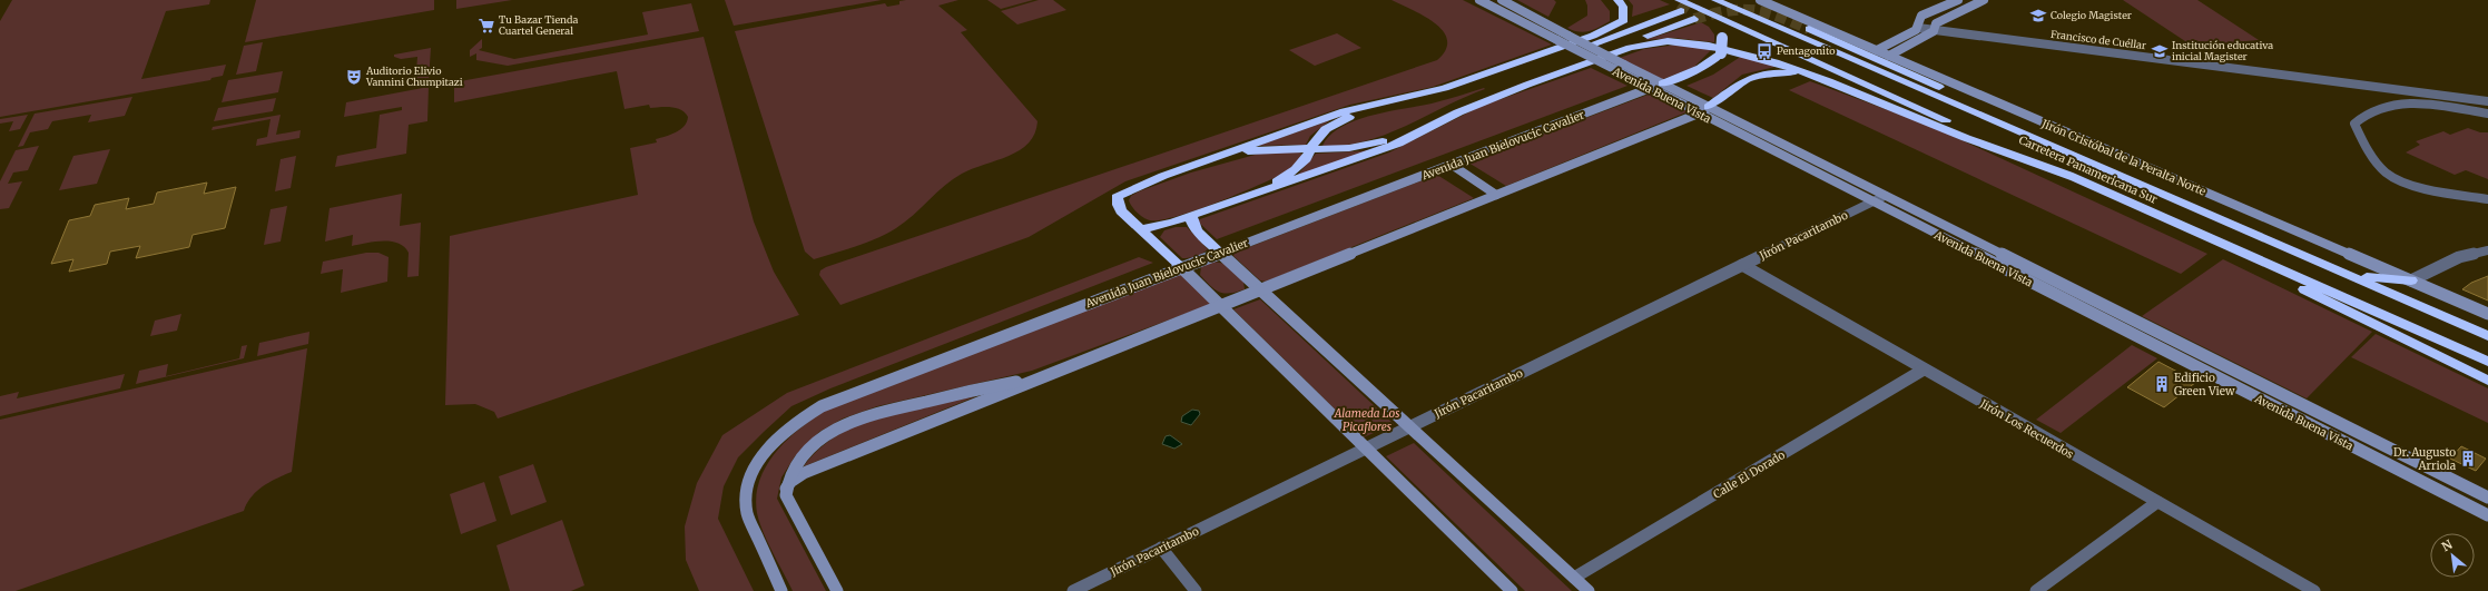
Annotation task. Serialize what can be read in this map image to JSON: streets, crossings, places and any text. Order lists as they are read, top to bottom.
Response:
{
  "streets": {
    "highway": ["Carretera Panamericana Sur"],
    "main road": ["Avenida Buena Vista", "Avenida Juan Bielovucic Cavalier", "Jirón Cristóbal de la Peralta Norte"],
    "street": [
      "Francisco de Cuéllar",
      "Jirón Pacaritambo",
      "Jirón Los Recuerdos",
      "Calle El Dorado"
    ]
  },
  "crossings": [
    ["Avenida Buena Vista", "Avenida Juan Bielovucic Cavalier"],
    ["Avenida Buena Vista", "Jirón Pacaritambo"],
    ["Jirón Pacaritambo", "Jirón Los Recuerdos"],
    ["Jirón Los Recuerdos", "Calle El Dorado"]
  ],
  "parks": ["Alameda Los Picaflores"],
  "places": {
    "school or university": ["Colegio Magister", "Institución educativa inicial Magister"],
    "supermarket": ["Tu Bazar Tienda Cuartel General"],
    "bus stop": ["Pentagonito"],
    "theatre": ["Auditorio Elivio Vannini Chumpitazi"],
    "building": ["Edificio Green View", "Dr. Augusto Arriola"]
  },
  "north": "top left"
}
